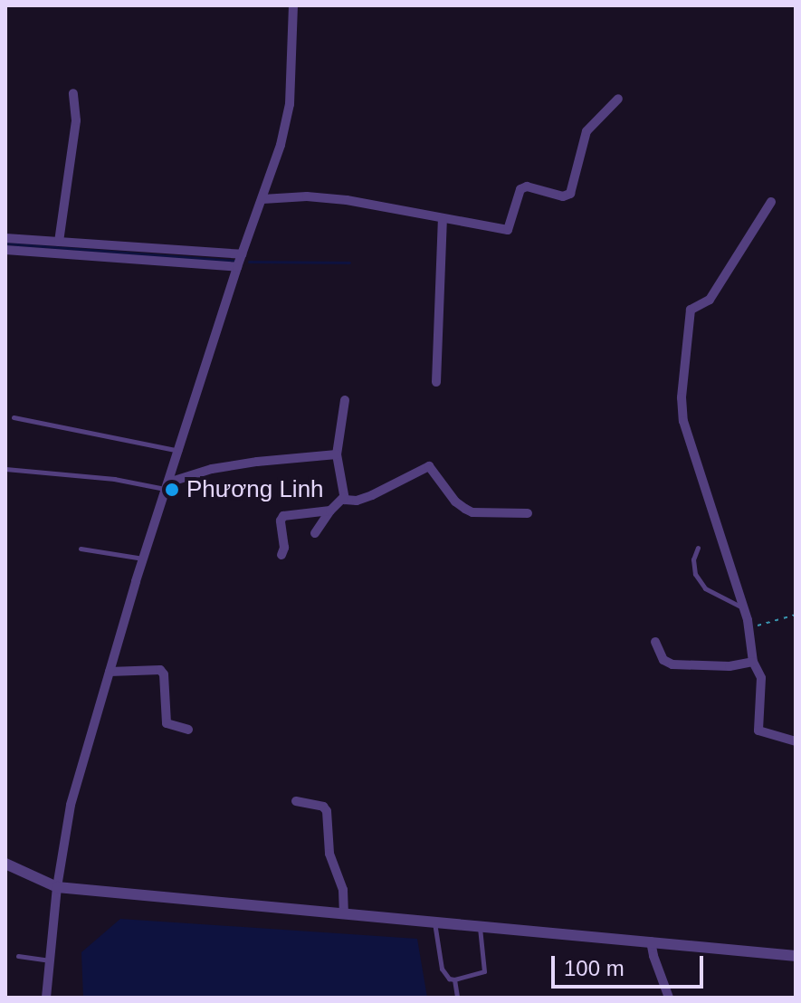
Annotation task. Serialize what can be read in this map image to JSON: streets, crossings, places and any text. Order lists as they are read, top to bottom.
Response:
{
  "places": ["Phương Linh"],
  "scale_bar": "100 m"
}
